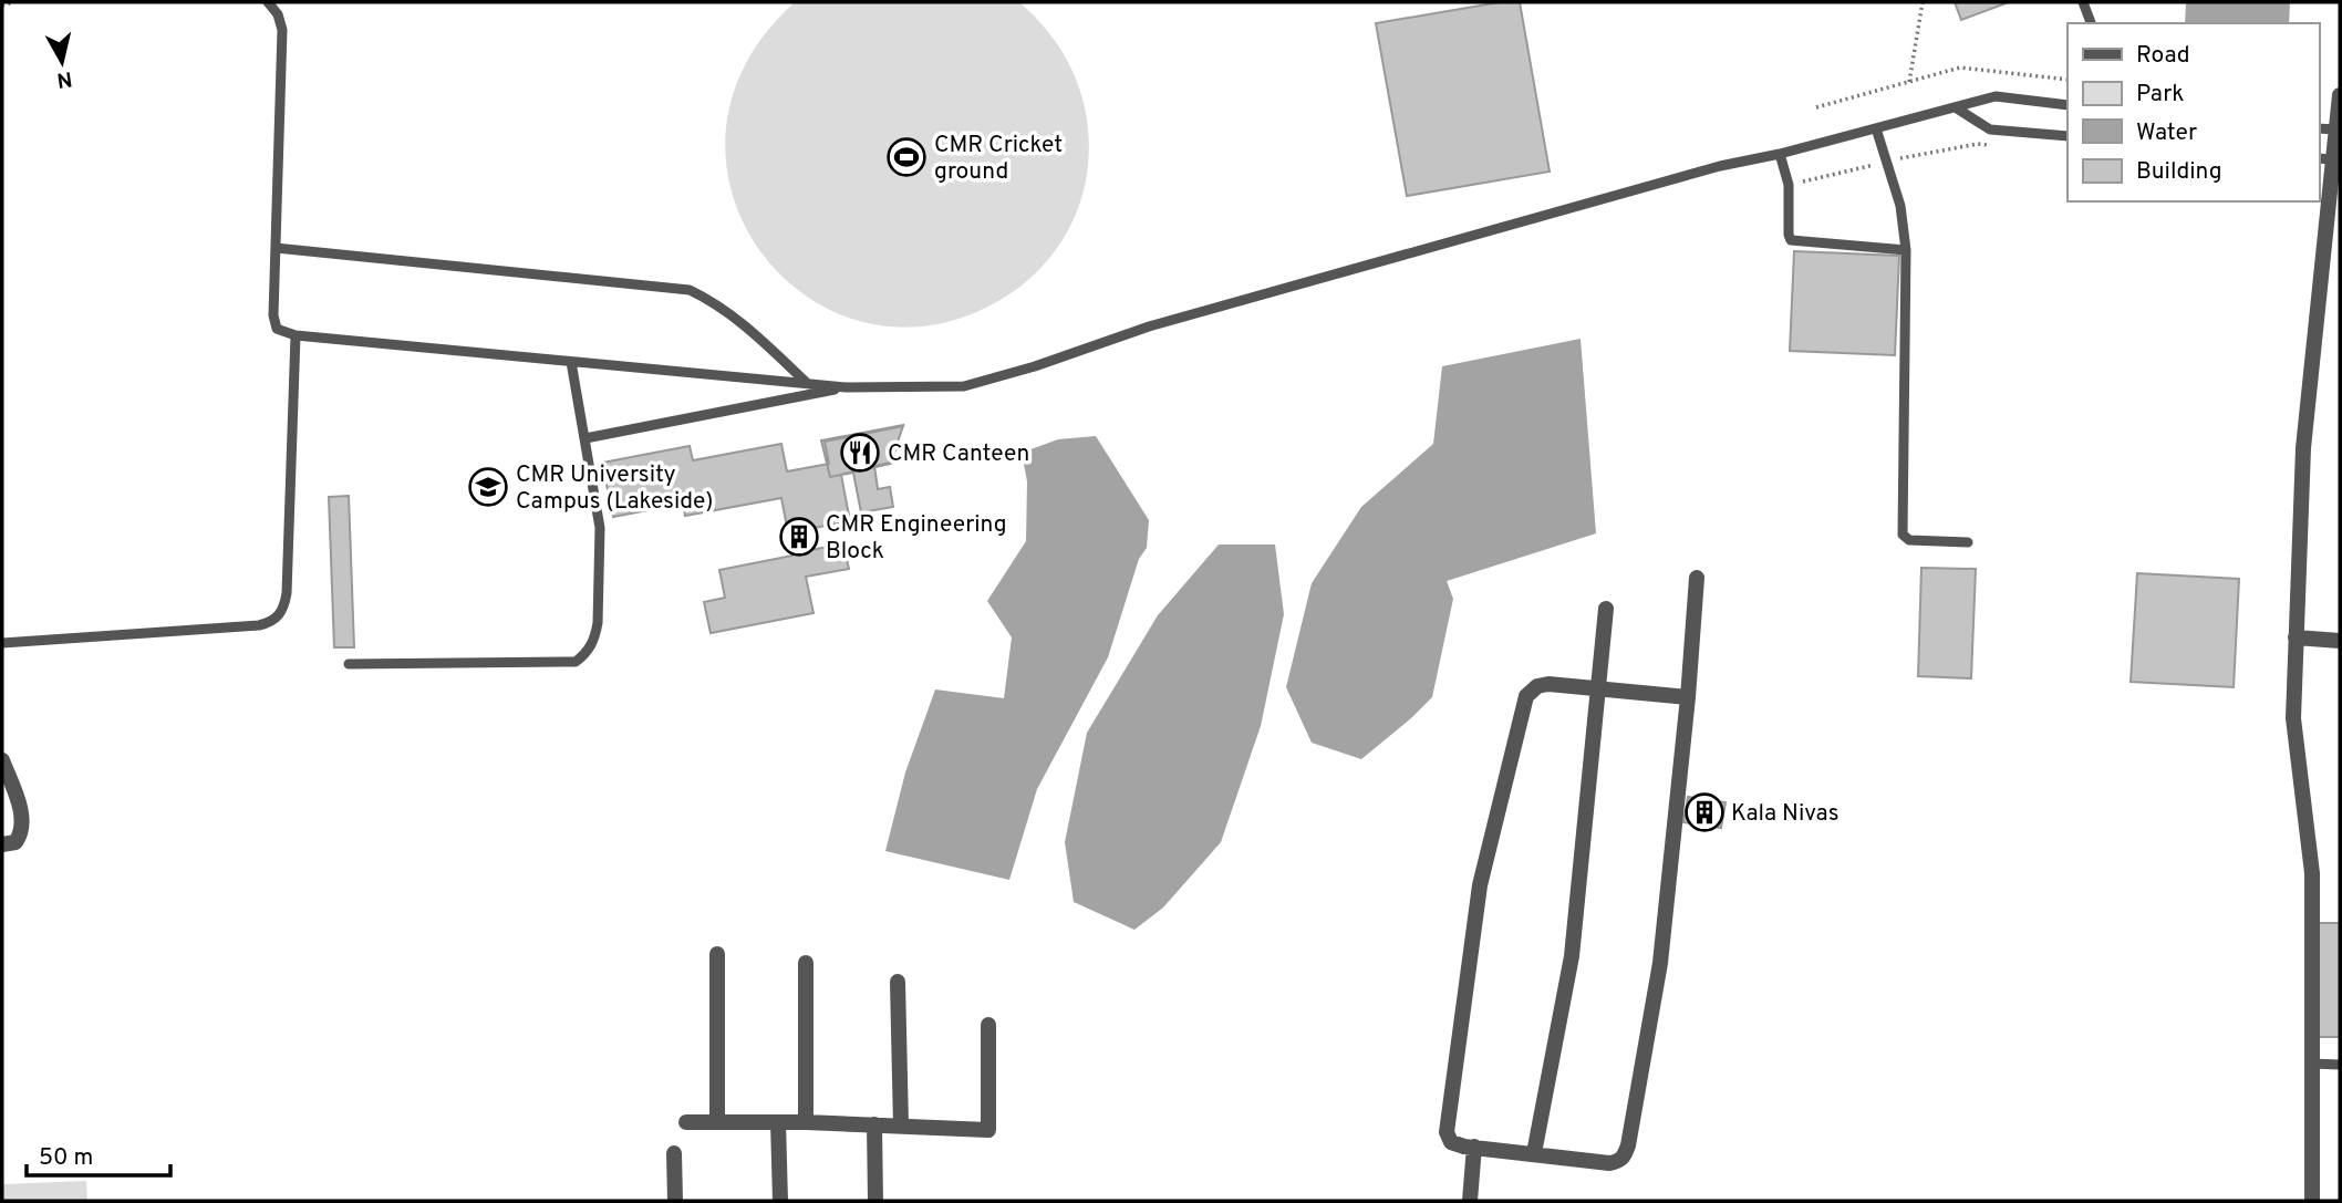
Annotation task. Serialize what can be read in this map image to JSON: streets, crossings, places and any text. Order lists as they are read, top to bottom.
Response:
{
  "places": {
    "sports": ["CMR Cricket ground"],
    "restaurant": ["CMR Canteen"],
    "school or university": ["CMR University Campus (Lakeside)"],
    "building": ["CMR Engineering Block", "Kala Nivas"]
  },
  "legend": [
    "Road",
    "Park",
    "Water",
    "Building"
  ],
  "scale_bar": "50 m",
  "north": "bottom"
}
